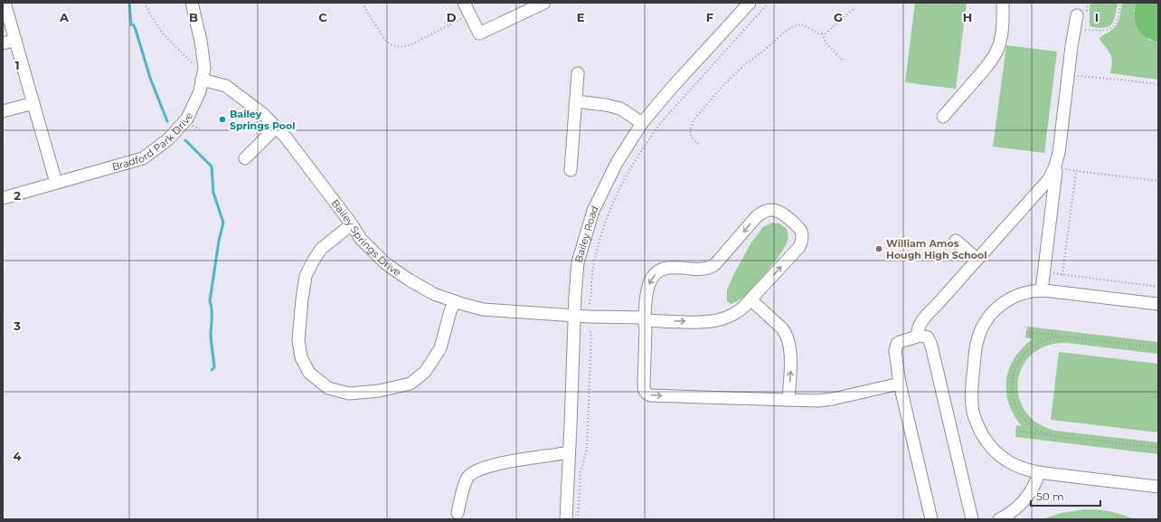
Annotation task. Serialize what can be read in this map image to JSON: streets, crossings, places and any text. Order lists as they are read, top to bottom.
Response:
{
  "streets": {
    "street": ["Bradford Park Drive", "Bailey Road", "Bailey Springs Drive"]
  },
  "crossings": [
    ["Bradford Park Drive", "Bailey Springs Drive"],
    ["Bailey Road", "Bailey Springs Drive"]
  ],
  "places": ["Bailey Springs Pool", "William Amos Hough High School"],
  "scale_bar": "50 m",
  "grid": {
    "columns": [
      "A",
      "B",
      "C",
      "D",
      "E",
      "F",
      "G",
      "H",
      "I"
    ],
    "rows": [
      "1",
      "2",
      "3",
      "4"
    ]
  }
}
